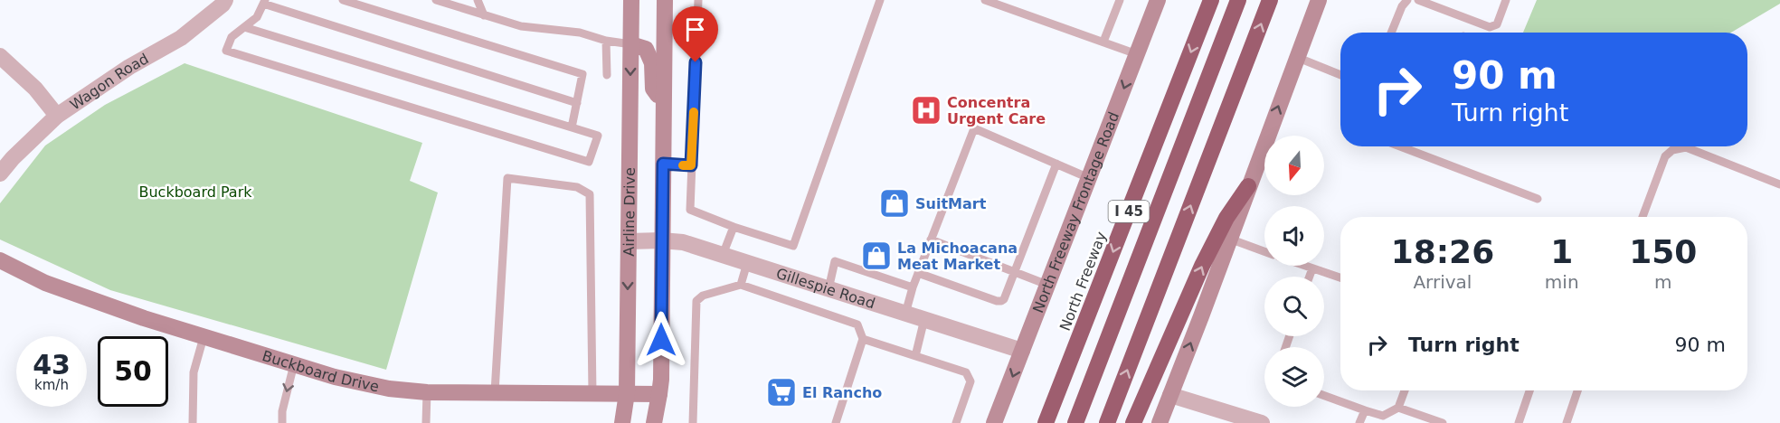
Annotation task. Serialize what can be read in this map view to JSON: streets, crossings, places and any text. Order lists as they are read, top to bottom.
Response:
{
  "streets": {
    "highway": ["I 45", "North Freeway"],
    "main road": ["Airline Drive", "North Freeway Frontage Road", "Buckboard Drive"],
    "street": ["Wagon Road", "Gillespie Road"]
  },
  "crossings": [
    ["Airline Drive", "Gillespie Road"],
    ["Airline Drive", "Buckboard Drive"],
    ["North Freeway Frontage Road", "Gillespie Road"]
  ],
  "one_way": ["North Freeway Frontage Road"],
  "parks": ["Buckboard Park"],
  "places": {
    "hospital": ["Concentra Urgent Care"],
    "shop": ["SuitMart", "La Michoacana Meat Market"],
    "supermarket": ["El Rancho"]
  },
  "north": "bottom",
  "page": {
    "turn": ["90 m", "Turn right"],
    "eta": [
      "18:26",
      "Arrival",
      "1",
      "min",
      "150",
      "m"
    ],
    "list": [
      {
        "name": "Turn right",
        "value": "90 m"
      }
    ],
    "speed": "43 km/h",
    "limit": "50"
  }
}
